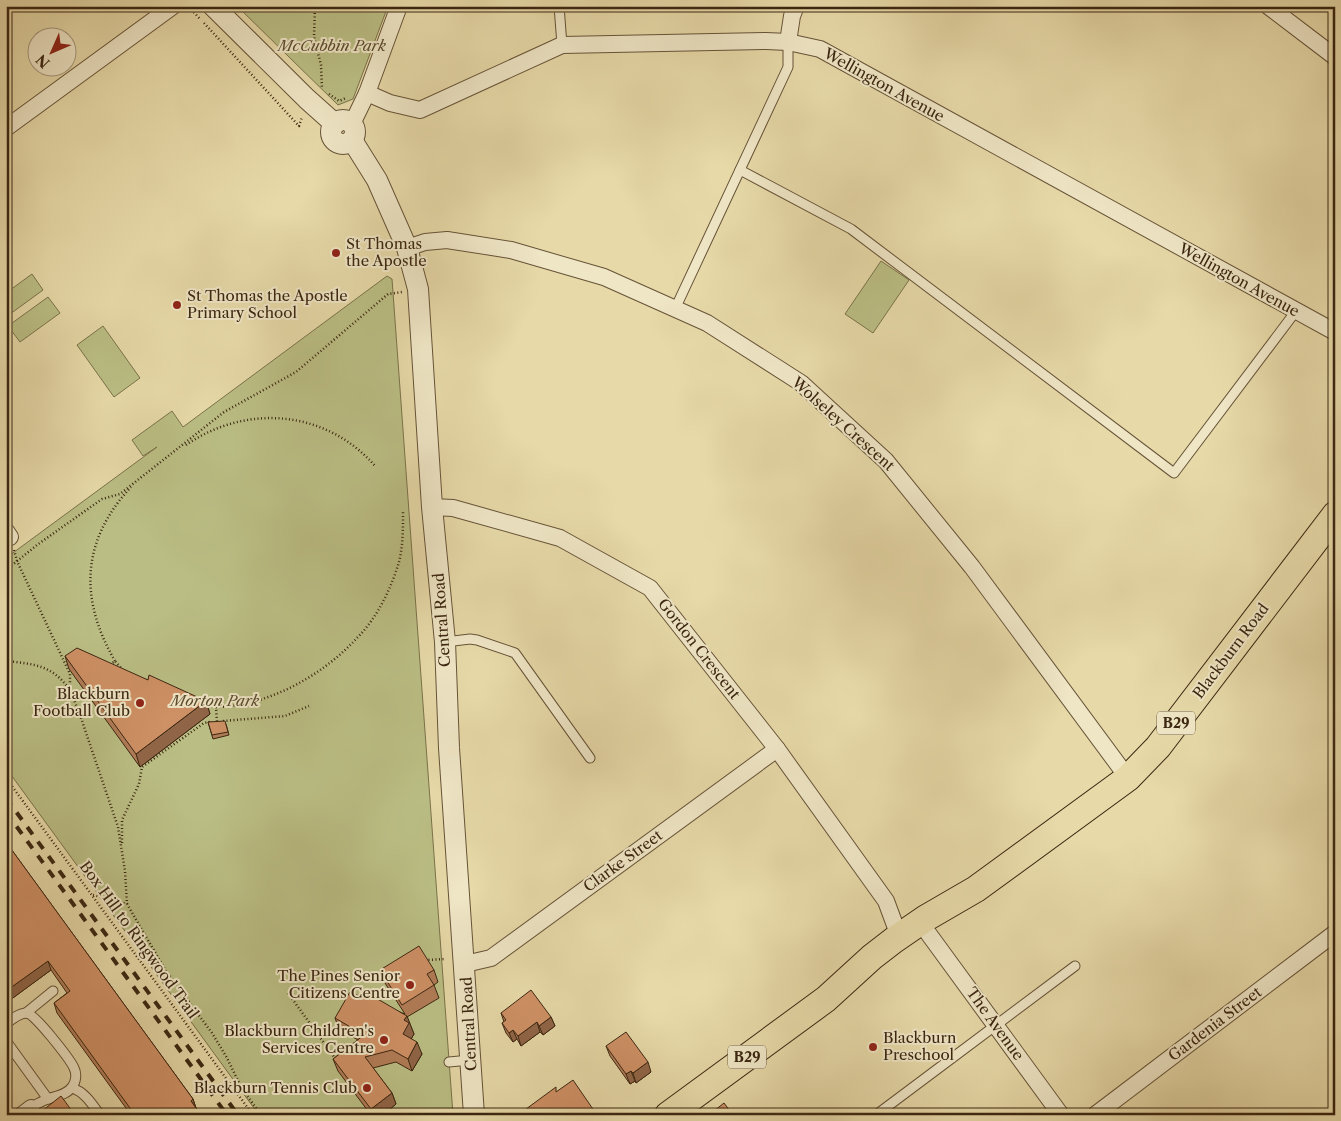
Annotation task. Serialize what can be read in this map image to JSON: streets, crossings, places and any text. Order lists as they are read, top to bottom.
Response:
{
  "streets": {
    "main road": ["Blackburn Road", "B29"],
    "street": [
      "Wellington Avenue",
      "Wolseley Crescent",
      "Central Road",
      "Gordon Crescent",
      "Clarke Street",
      "The Avenue",
      "Gardenia Street"
    ],
    "path": ["Box Hill to Ringwood Trail"]
  },
  "crossings": [
    ["Wolseley Crescent", "Central Road"],
    ["Wolseley Crescent", "Blackburn Road"],
    ["Central Road", "Gordon Crescent"],
    ["Central Road", "Clarke Street"],
    ["Gordon Crescent", "Blackburn Road"],
    ["Gordon Crescent", "Clarke Street"],
    ["Gordon Crescent", "The Avenue"],
    ["Blackburn Road", "The Avenue"]
  ],
  "parks": ["McCubbin Park", "Morton Park"],
  "places": [
    "St Thomas the Apostle",
    "St Thomas the Apostle Primary School",
    "Blackburn Football Club",
    "The Pines Senior Citizens Centre",
    "Blackburn Children's Services Centre",
    "Blackburn Preschool",
    "Blackburn Tennis Club"
  ],
  "north": "bottom left"
}
